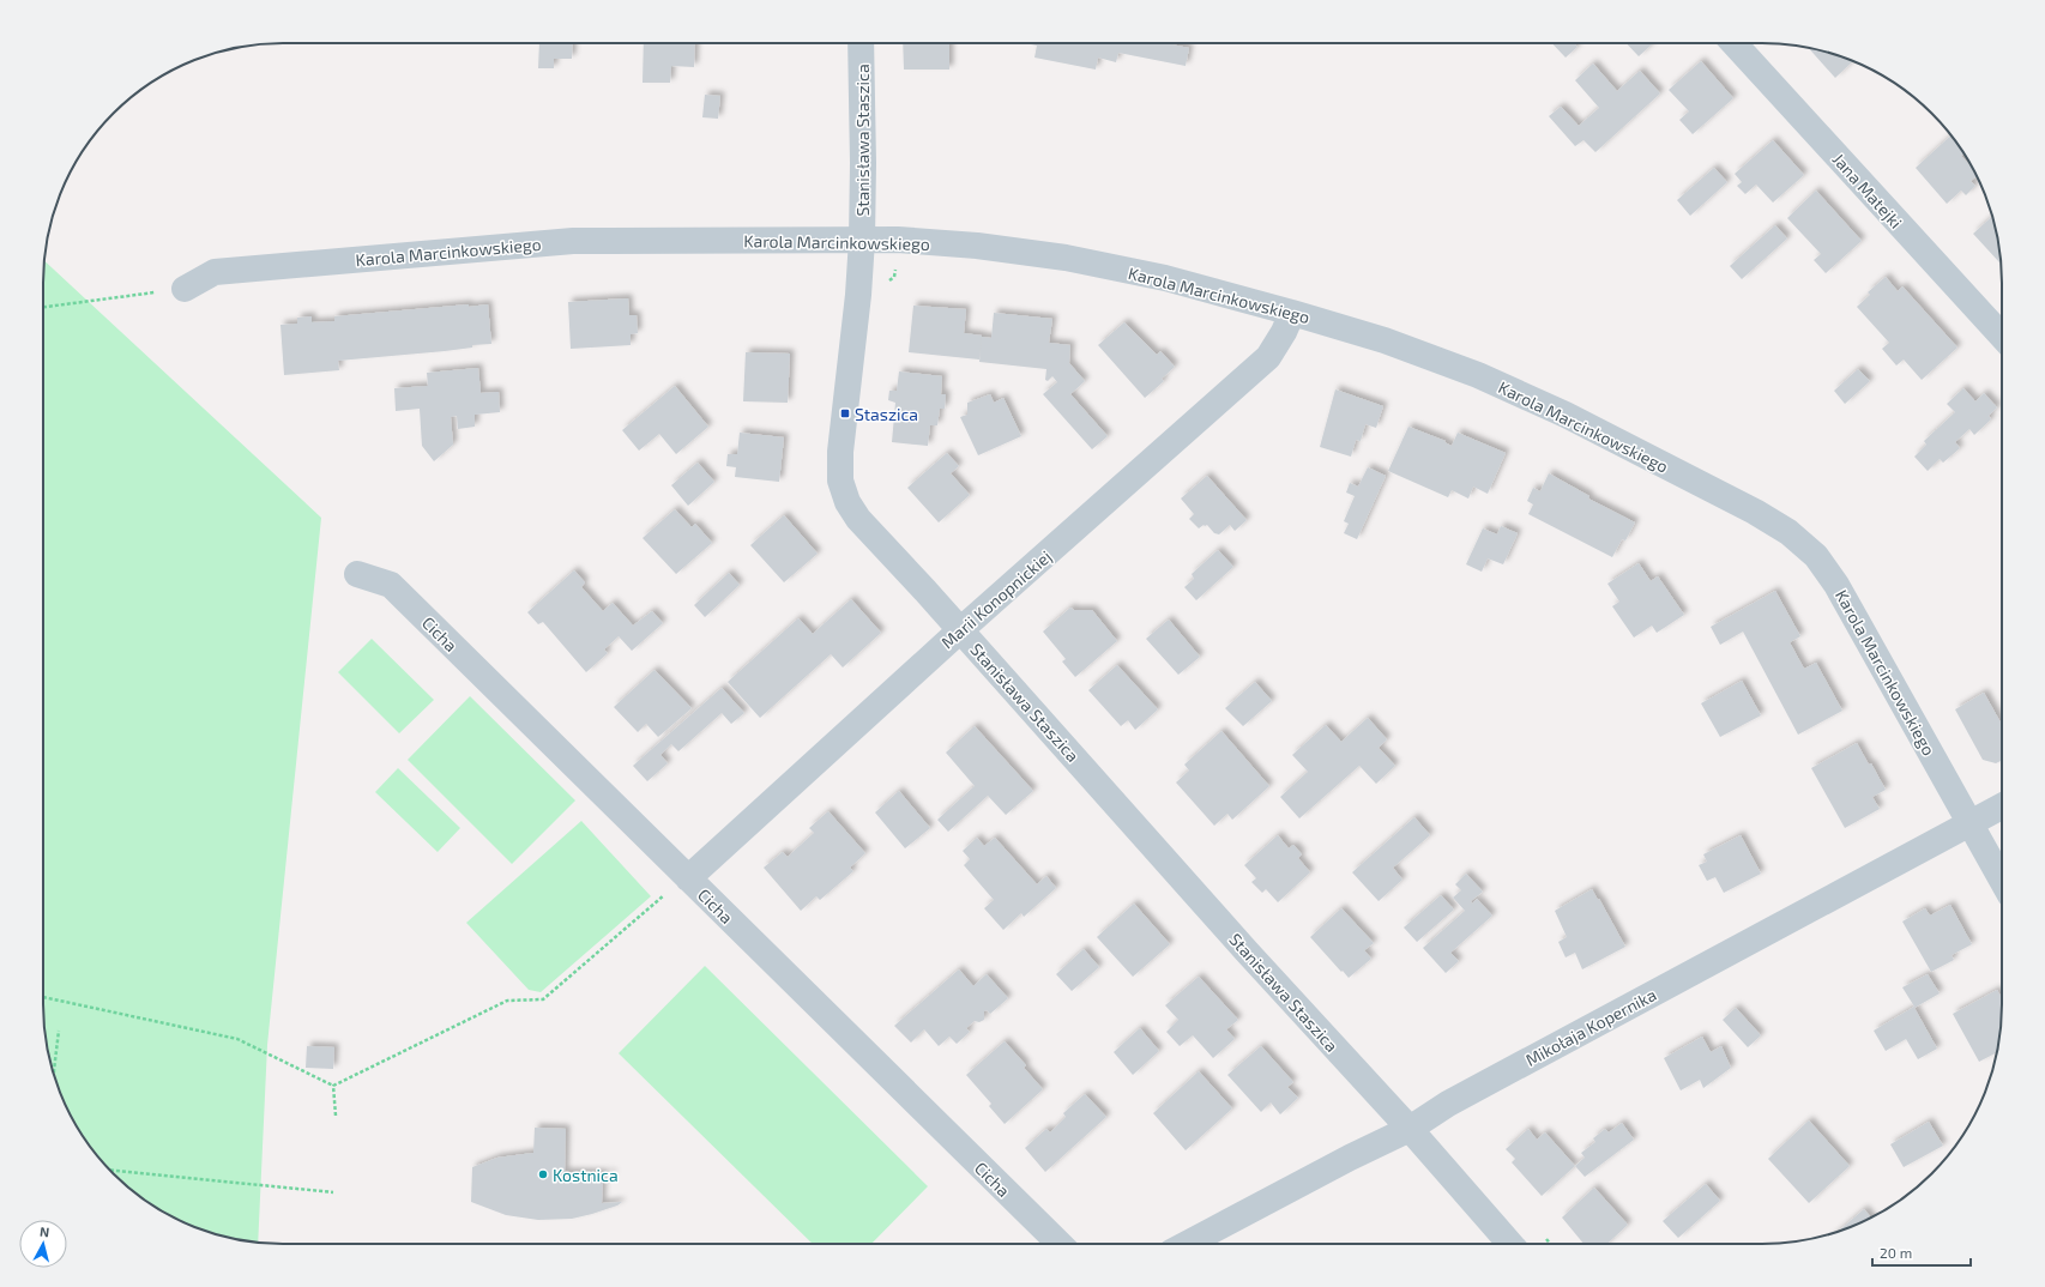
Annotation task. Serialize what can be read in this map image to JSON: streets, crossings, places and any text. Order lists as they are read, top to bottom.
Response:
{
  "streets": {
    "street": [
      "Stanisława Staszica",
      "Jana Matejki",
      "Karola Marcinkowskiego",
      "Marii Konopnickiej",
      "Cicha",
      "Mikołaja Kopernika"
    ]
  },
  "crossings": [
    ["Stanisława Staszica", "Karola Marcinkowskiego"],
    ["Stanisława Staszica", "Marii Konopnickiej"],
    ["Stanisława Staszica", "Mikołaja Kopernika"],
    ["Karola Marcinkowskiego", "Marii Konopnickiej"],
    ["Karola Marcinkowskiego", "Mikołaja Kopernika"],
    ["Marii Konopnickiej", "Cicha"]
  ],
  "places": {
    "transit": ["Staszica"],
    "other": ["Kostnica"]
  },
  "scale_bar": "20 m",
  "north": "top"
}
